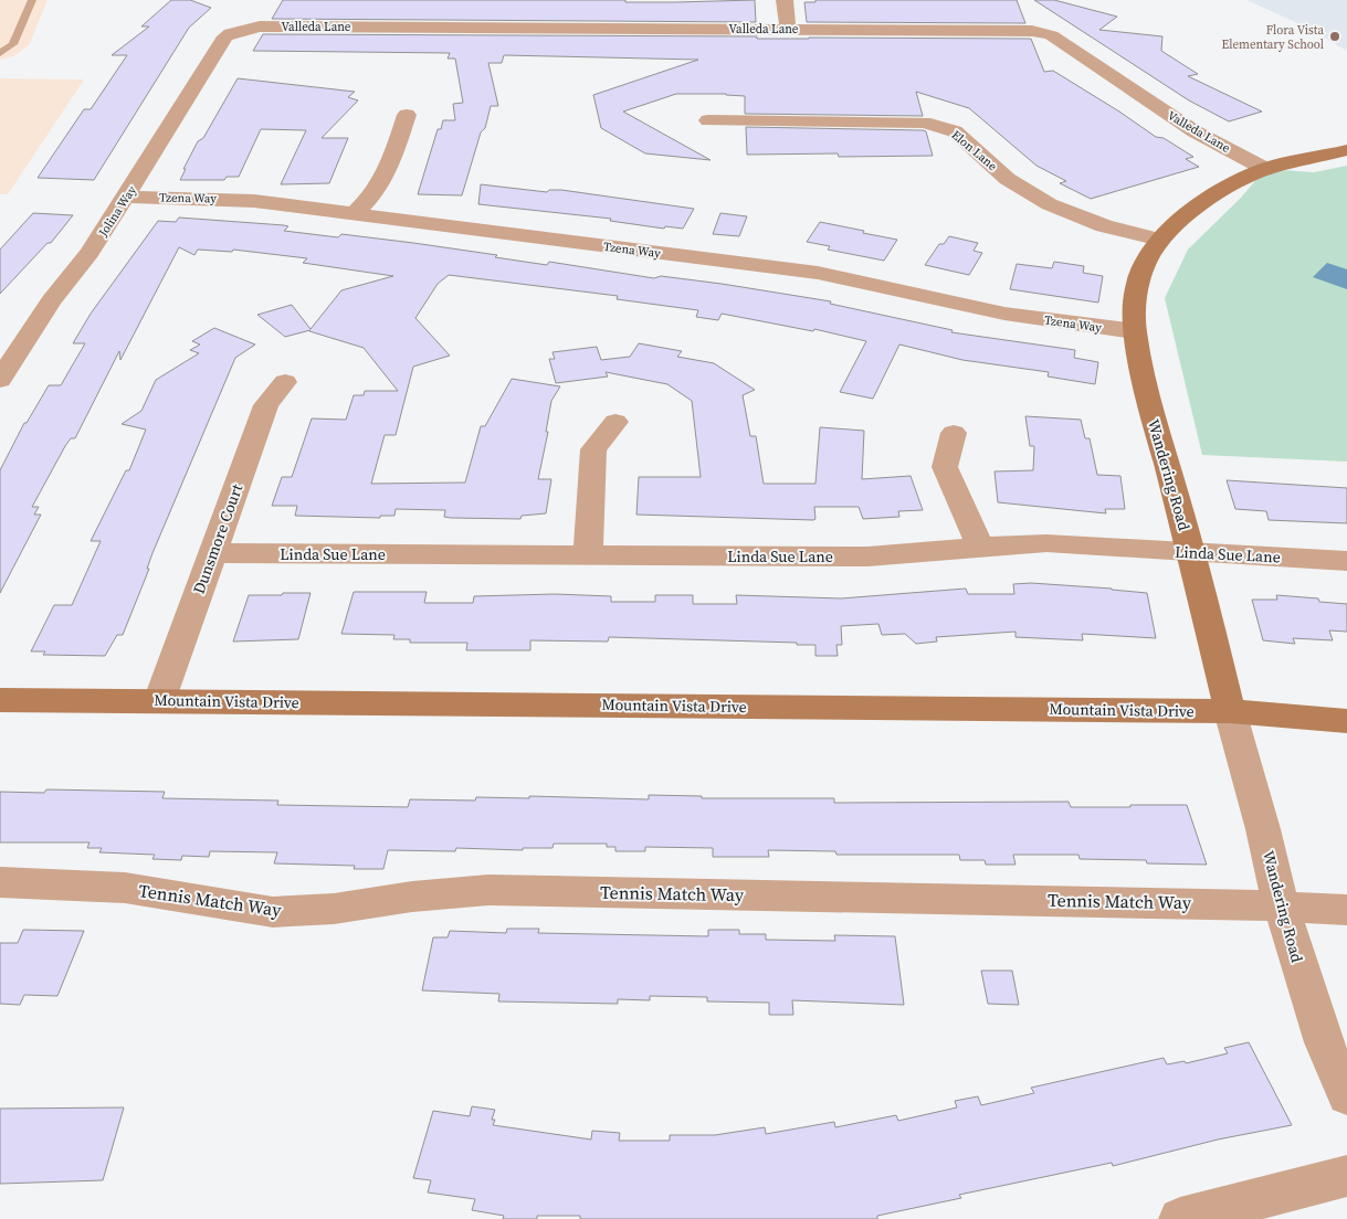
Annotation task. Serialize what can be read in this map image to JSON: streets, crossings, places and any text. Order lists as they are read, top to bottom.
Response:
{
  "streets": {
    "street": [
      "Valleda Lane",
      "Elon Lane",
      "Tzena Way",
      "Jolina Way",
      "Wandering Road",
      "Dunsmore Court",
      "Linda Sue Lane",
      "Mountain Vista Drive",
      "Tennis Match Way"
    ]
  },
  "crossings": [
    ["Valleda Lane", "Jolina Way"],
    ["Valleda Lane", "Wandering Road"],
    ["Elon Lane", "Wandering Road"],
    ["Tzena Way", "Jolina Way"],
    ["Tzena Way", "Wandering Road"],
    ["Wandering Road", "Linda Sue Lane"],
    ["Wandering Road", "Mountain Vista Drive"],
    ["Wandering Road", "Tennis Match Way"],
    ["Dunsmore Court", "Linda Sue Lane"],
    ["Dunsmore Court", "Mountain Vista Drive"]
  ],
  "places": ["Flora Vista Elementary School"]
}
